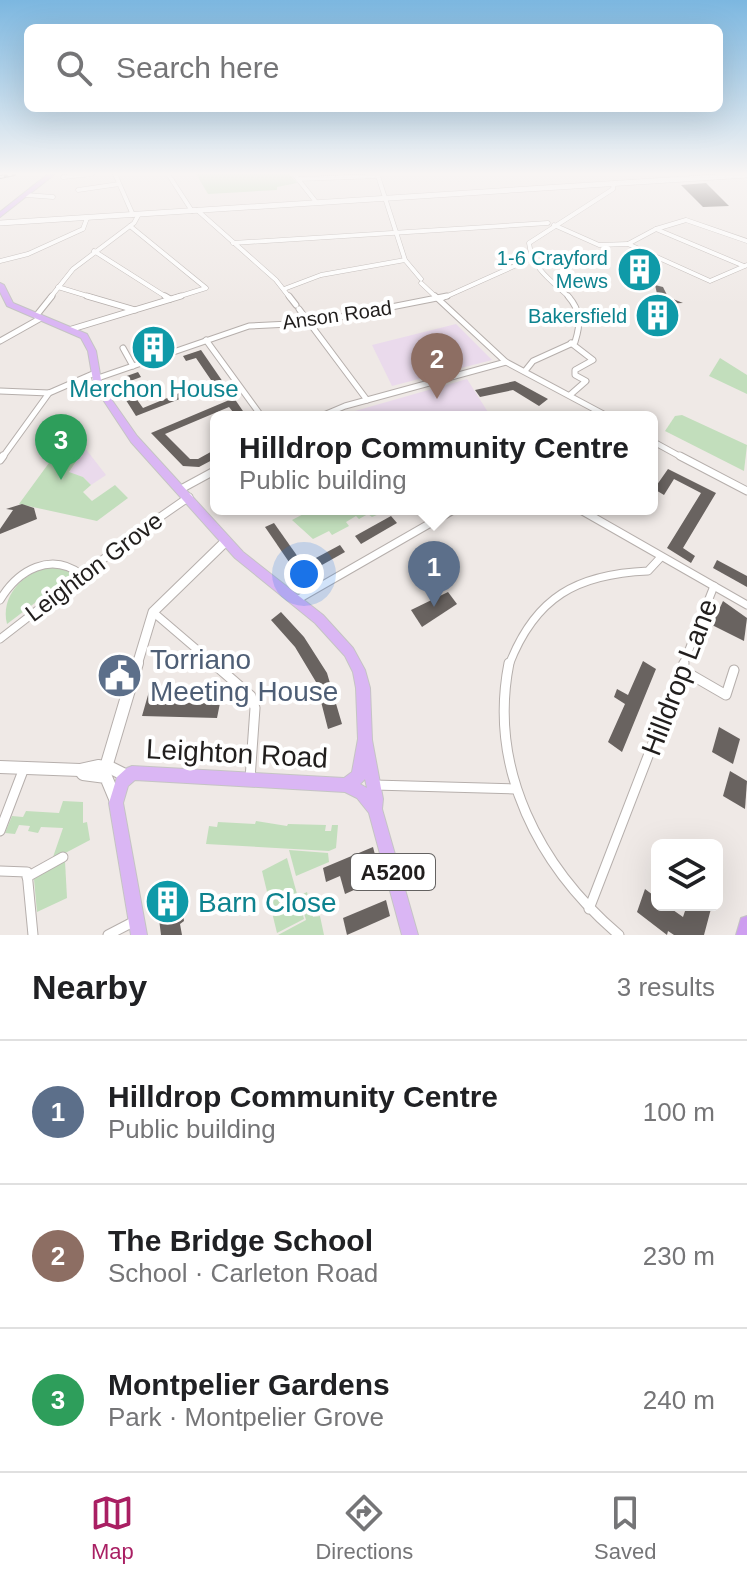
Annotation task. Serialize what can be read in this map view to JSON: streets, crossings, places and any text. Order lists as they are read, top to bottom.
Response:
{
  "streets": {
    "main road": ["Leighton Road", "A5200"],
    "street": ["Anson Road", "Leighton Grove", "Hilldrop Lane"]
  },
  "crossings": [
    ["Anson Road", "A5200"],
    ["Leighton Grove", "A5200"],
    ["Leighton Road", "A5200"]
  ],
  "places": {
    "building": [
      "1-6 Crayford Mews",
      "Bakersfield",
      "Merchon House",
      "Barn Close"
    ],
    "public building": ["Torriano Meeting House"]
  },
  "page": {
    "search": "Search here",
    "pins": ["2", "3", "1"],
    "popup": ["Hilldrop Community Centre", "Public building"],
    "heading": ["Nearby", "3 results"],
    "list": [
      {
        "mark": "1",
        "name": "Hilldrop Community Centre",
        "note": "Public building",
        "value": "100 m"
      },
      {
        "mark": "2",
        "name": "The Bridge School",
        "note": "School · Carleton Road",
        "value": "230 m"
      },
      {
        "mark": "3",
        "name": "Montpelier Gardens",
        "note": "Park · Montpelier Grove",
        "value": "240 m"
      }
    ],
    "nav": ["Map", "Directions", "Saved"]
  }
}
